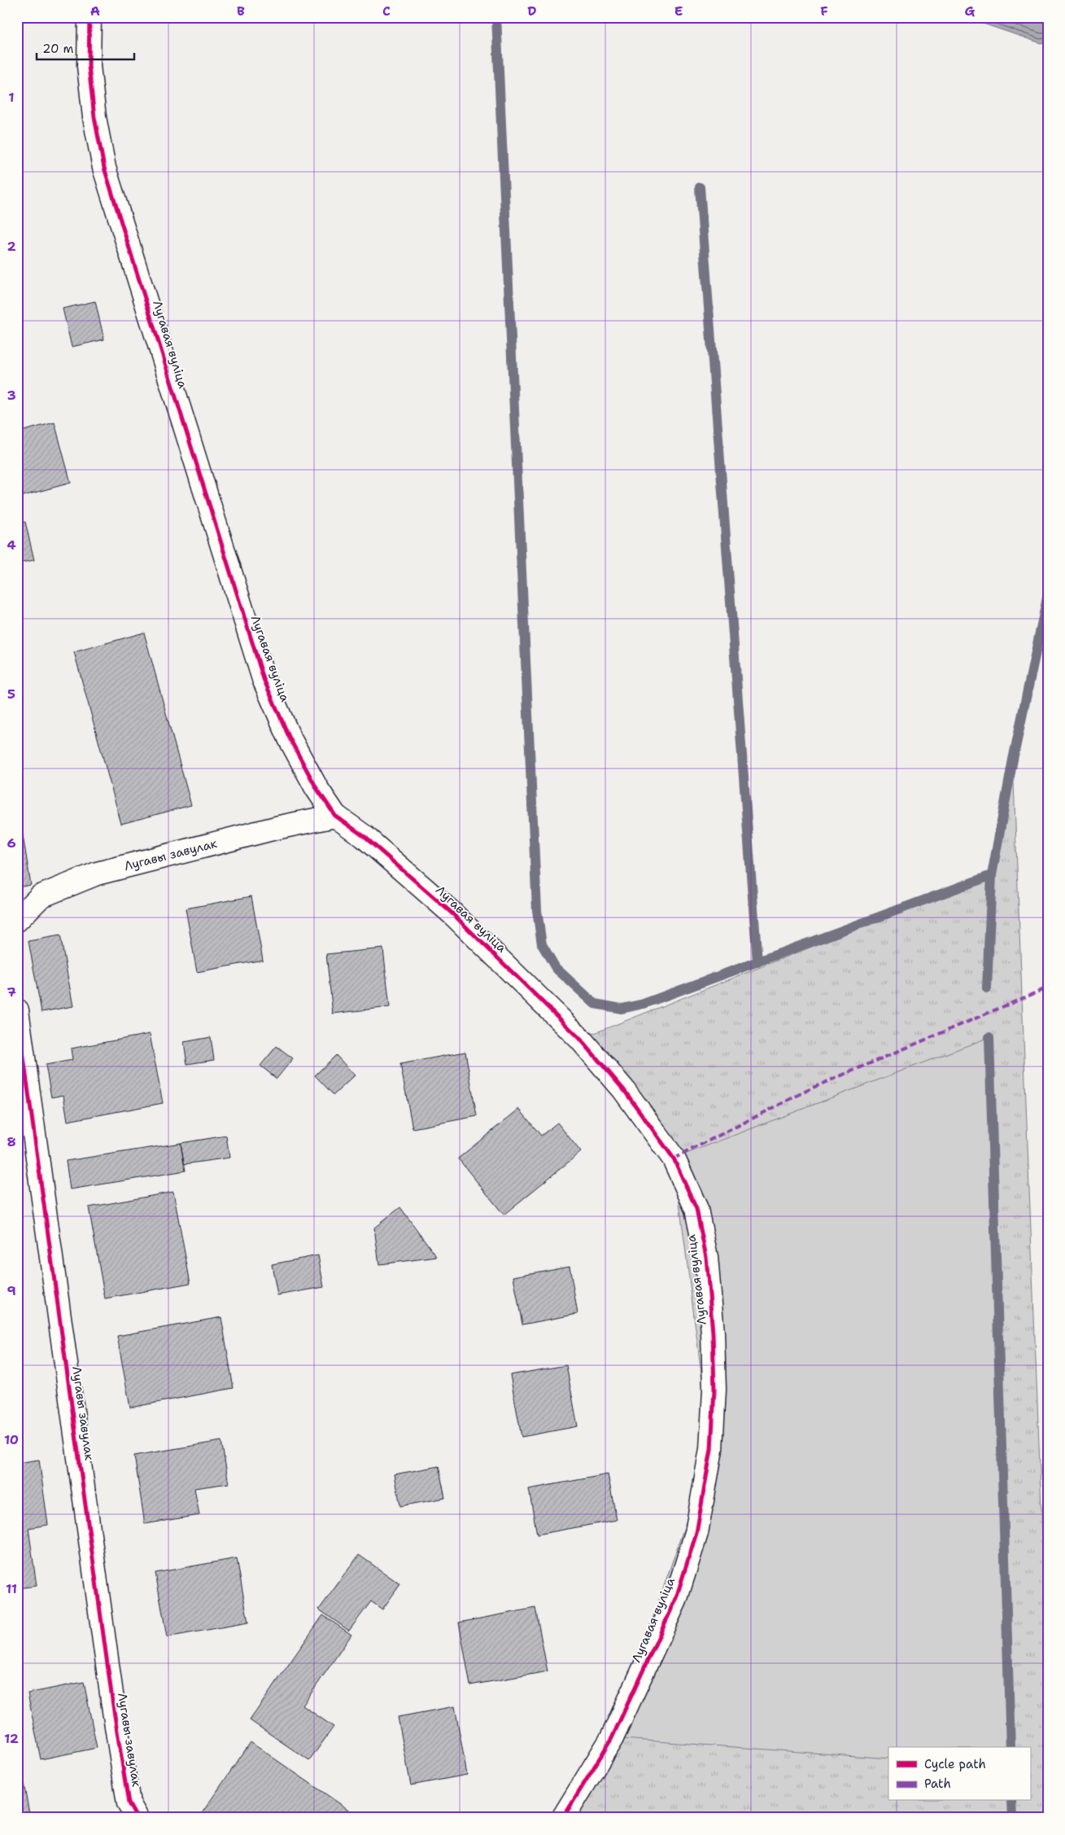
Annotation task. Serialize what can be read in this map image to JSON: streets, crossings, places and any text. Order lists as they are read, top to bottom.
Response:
{
  "streets": {
    "street": ["Лугавая вуліца", "Лугавы завулак"]
  },
  "crossings": [
    ["Лугавая вуліца", "Лугавы завулак"]
  ],
  "legend": ["Cycle path", "Path"],
  "scale_bar": "20 m",
  "grid": {
    "columns": [
      "A",
      "B",
      "C",
      "D",
      "E",
      "F",
      "G"
    ],
    "rows": [
      "1",
      "2",
      "3",
      "4",
      "5",
      "6",
      "7",
      "8",
      "9",
      "10",
      "11",
      "12"
    ]
  }
}
